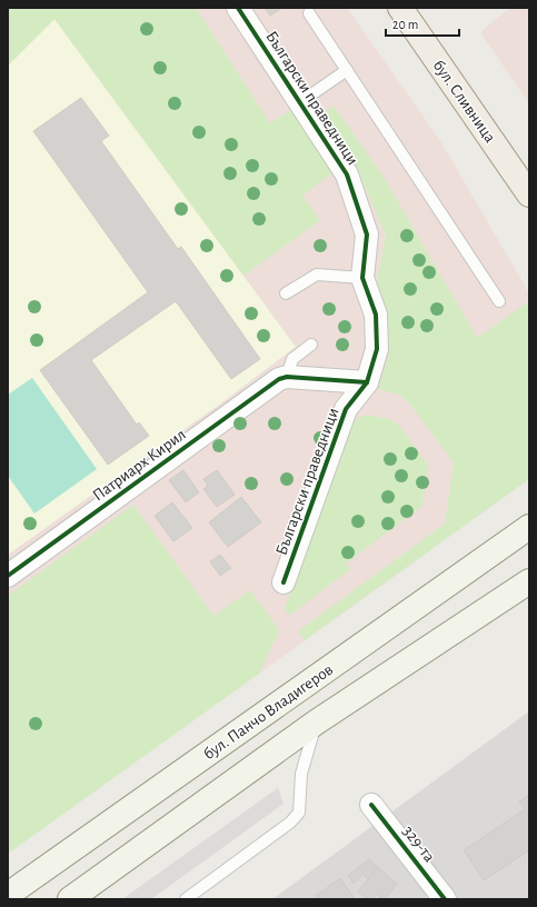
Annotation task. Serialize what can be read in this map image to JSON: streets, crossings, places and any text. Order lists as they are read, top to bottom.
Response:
{
  "streets": {
    "main road": ["бул. Сливница", "бул. Панчо Владигеров"],
    "street": ["Български праведници", "Патриарх Кирил", "329-та"]
  },
  "scale_bar": "20 m"
}
